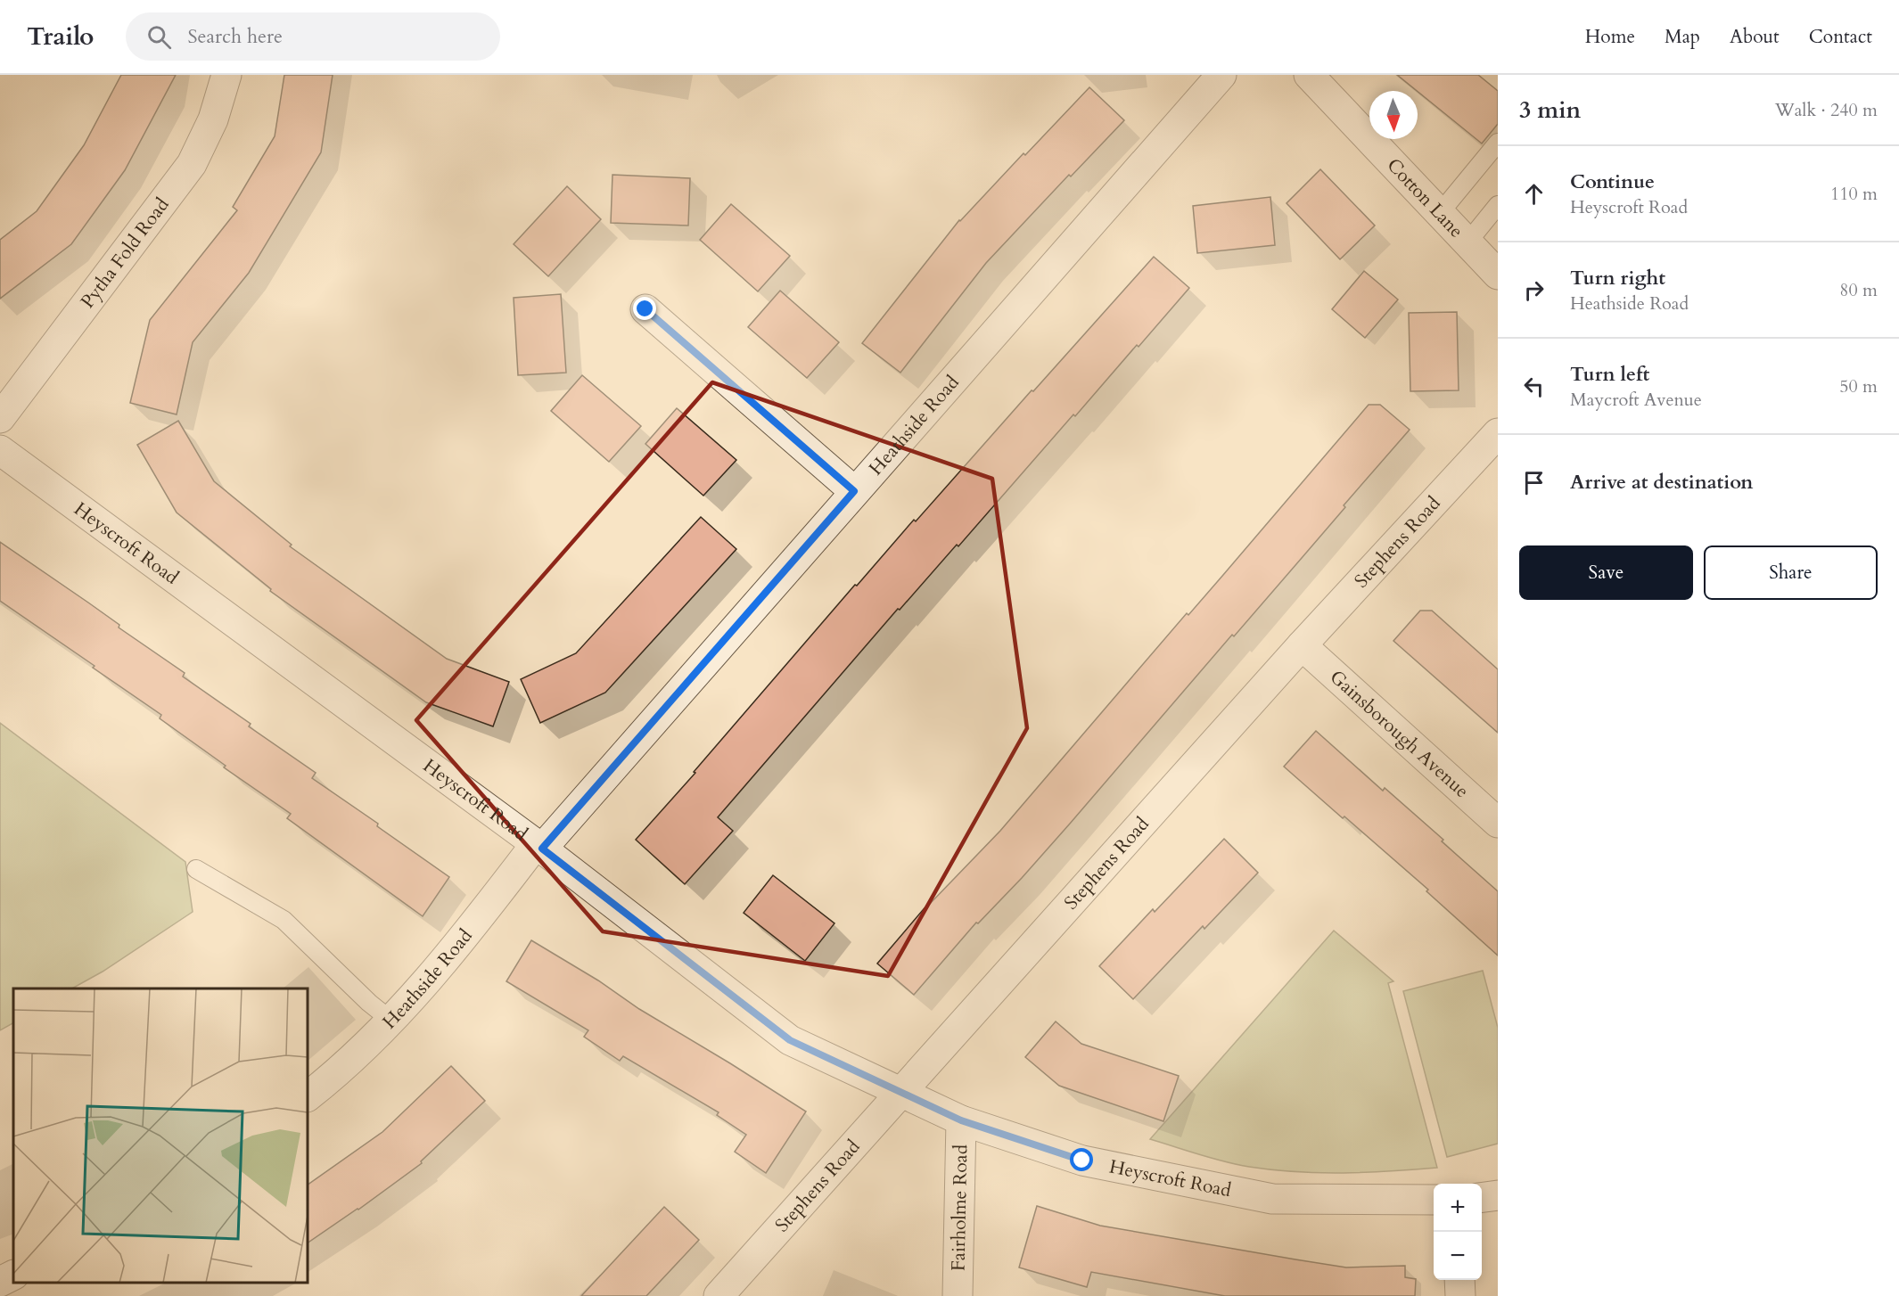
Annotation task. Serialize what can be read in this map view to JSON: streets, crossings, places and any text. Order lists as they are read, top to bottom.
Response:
{
  "streets": {
    "street": [
      "Cotton Lane",
      "Pytha Fold Road",
      "Heathside Road",
      "Stephens Road",
      "Heyscroft Road",
      "Gainsborough Avenue",
      "Fairholme Road"
    ]
  },
  "crossings": [
    ["Heathside Road", "Heyscroft Road"],
    ["Stephens Road", "Heyscroft Road"],
    ["Stephens Road", "Gainsborough Avenue"],
    ["Heyscroft Road", "Fairholme Road"]
  ],
  "north": "bottom",
  "page": {
    "header": "Trailo",
    "search": "Search here",
    "nav": [
      "Home",
      "Map",
      "About",
      "Contact"
    ],
    "heading": ["3 min", "Walk · 240 m"],
    "list": [
      ["Continue", "Heyscroft Road", "110 m"],
      ["Turn right", "Heathside Road", "80 m"],
      ["Turn left", "Maycroft Avenue", "50 m"],
      "Arrive at destination"
    ],
    "buttons": ["Save", "Share"],
    "map_buttons": ["+", "−"]
  }
}
